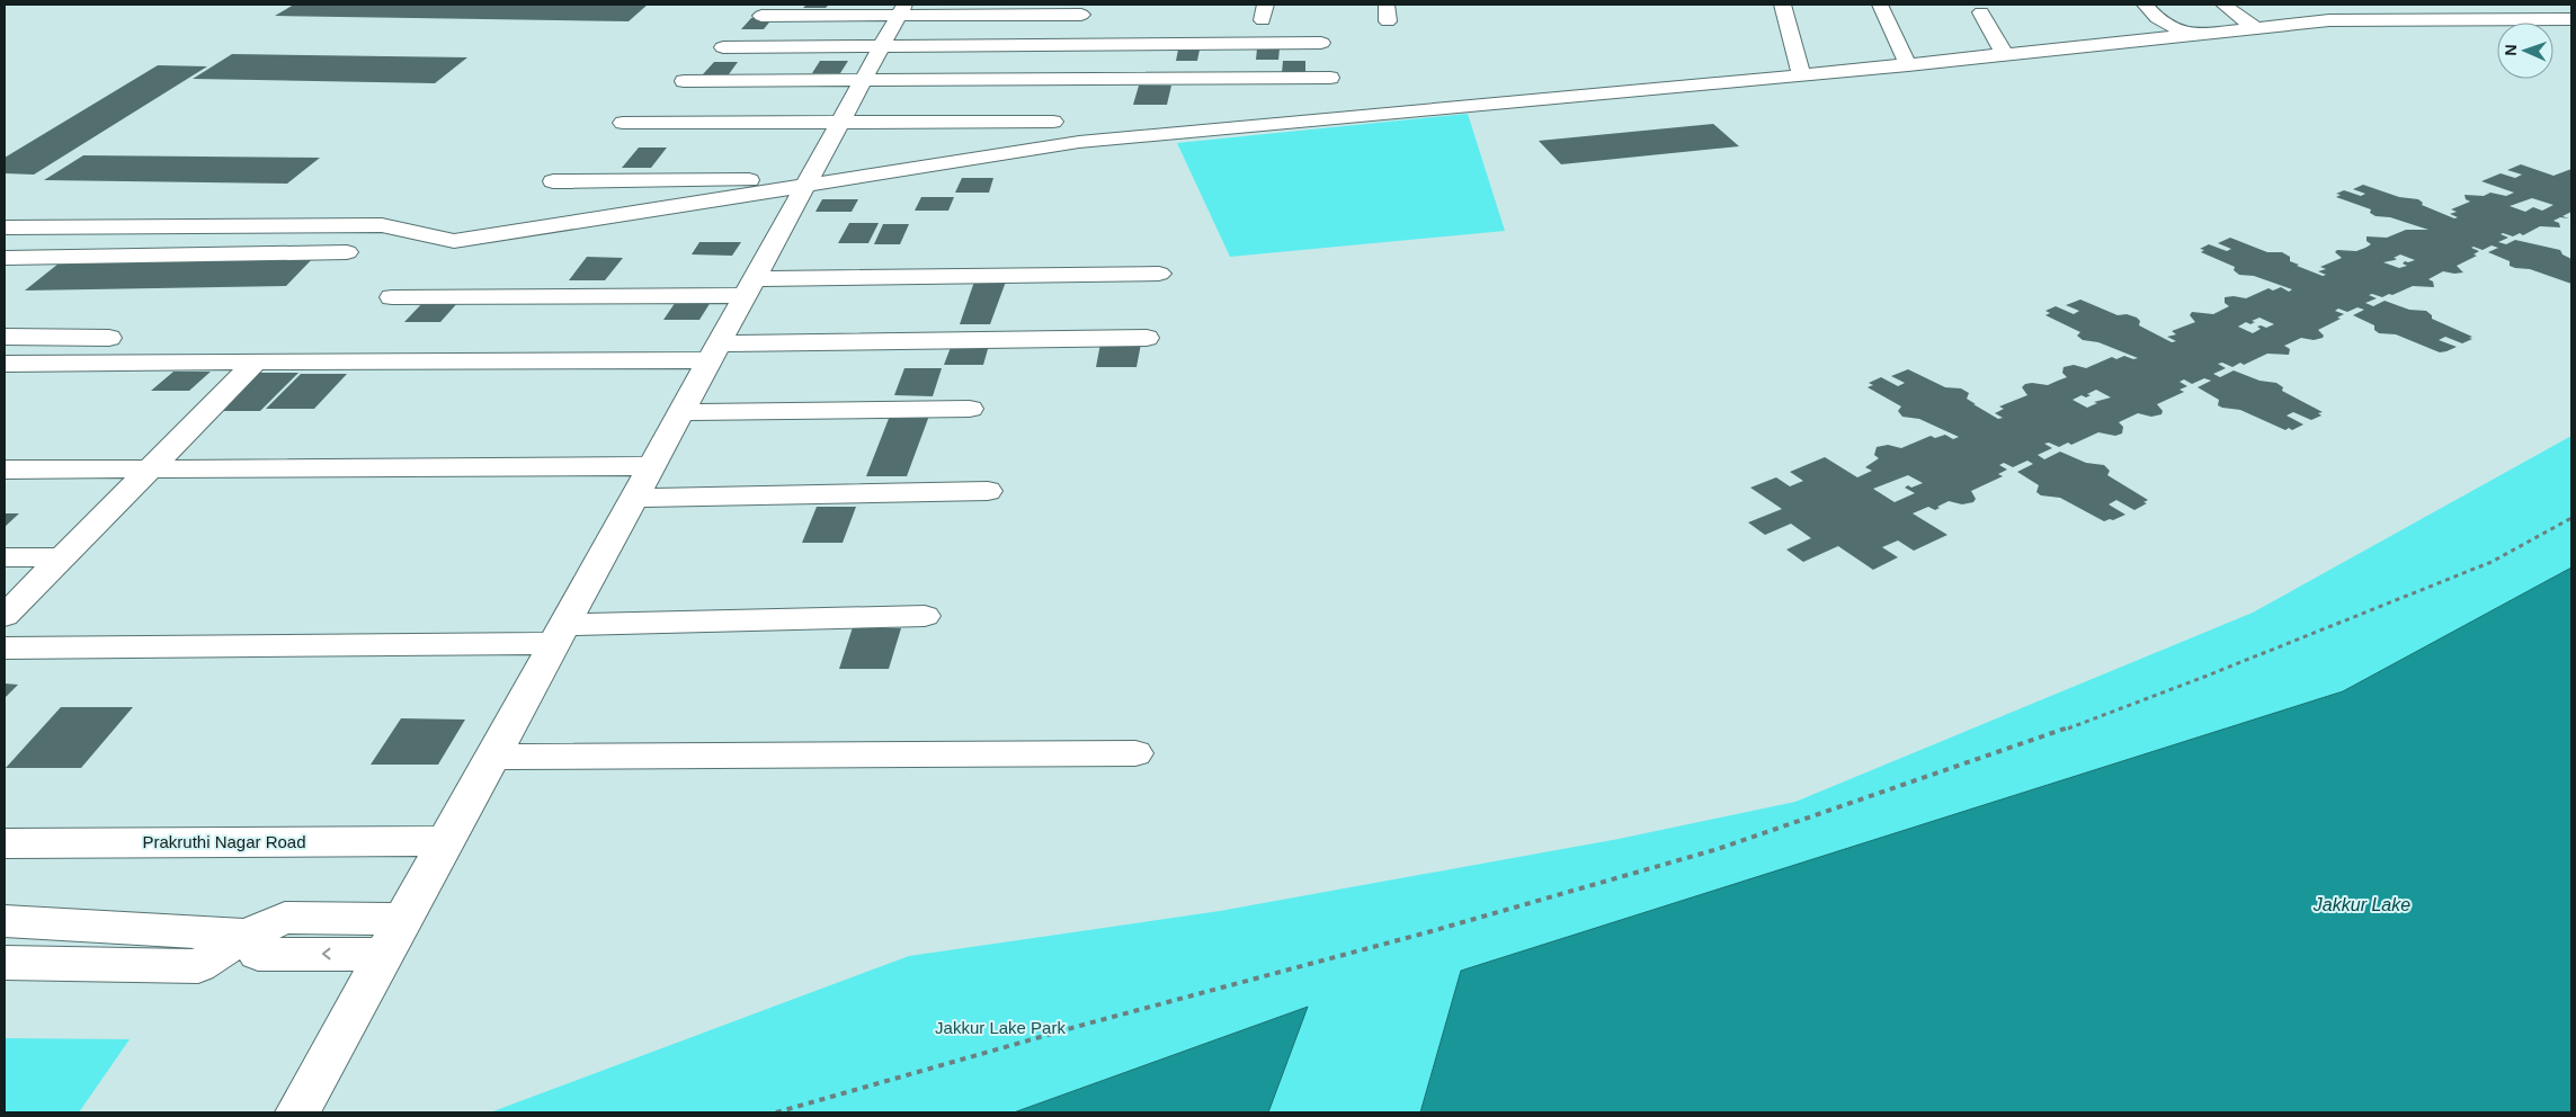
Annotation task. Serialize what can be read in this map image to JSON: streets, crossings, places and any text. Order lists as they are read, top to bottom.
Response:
{
  "streets": {
    "street": ["Prakruthi Nagar Road"]
  },
  "water": ["Jakkur Lake"],
  "parks": ["Jakkur Lake Park"],
  "north": "left"
}
